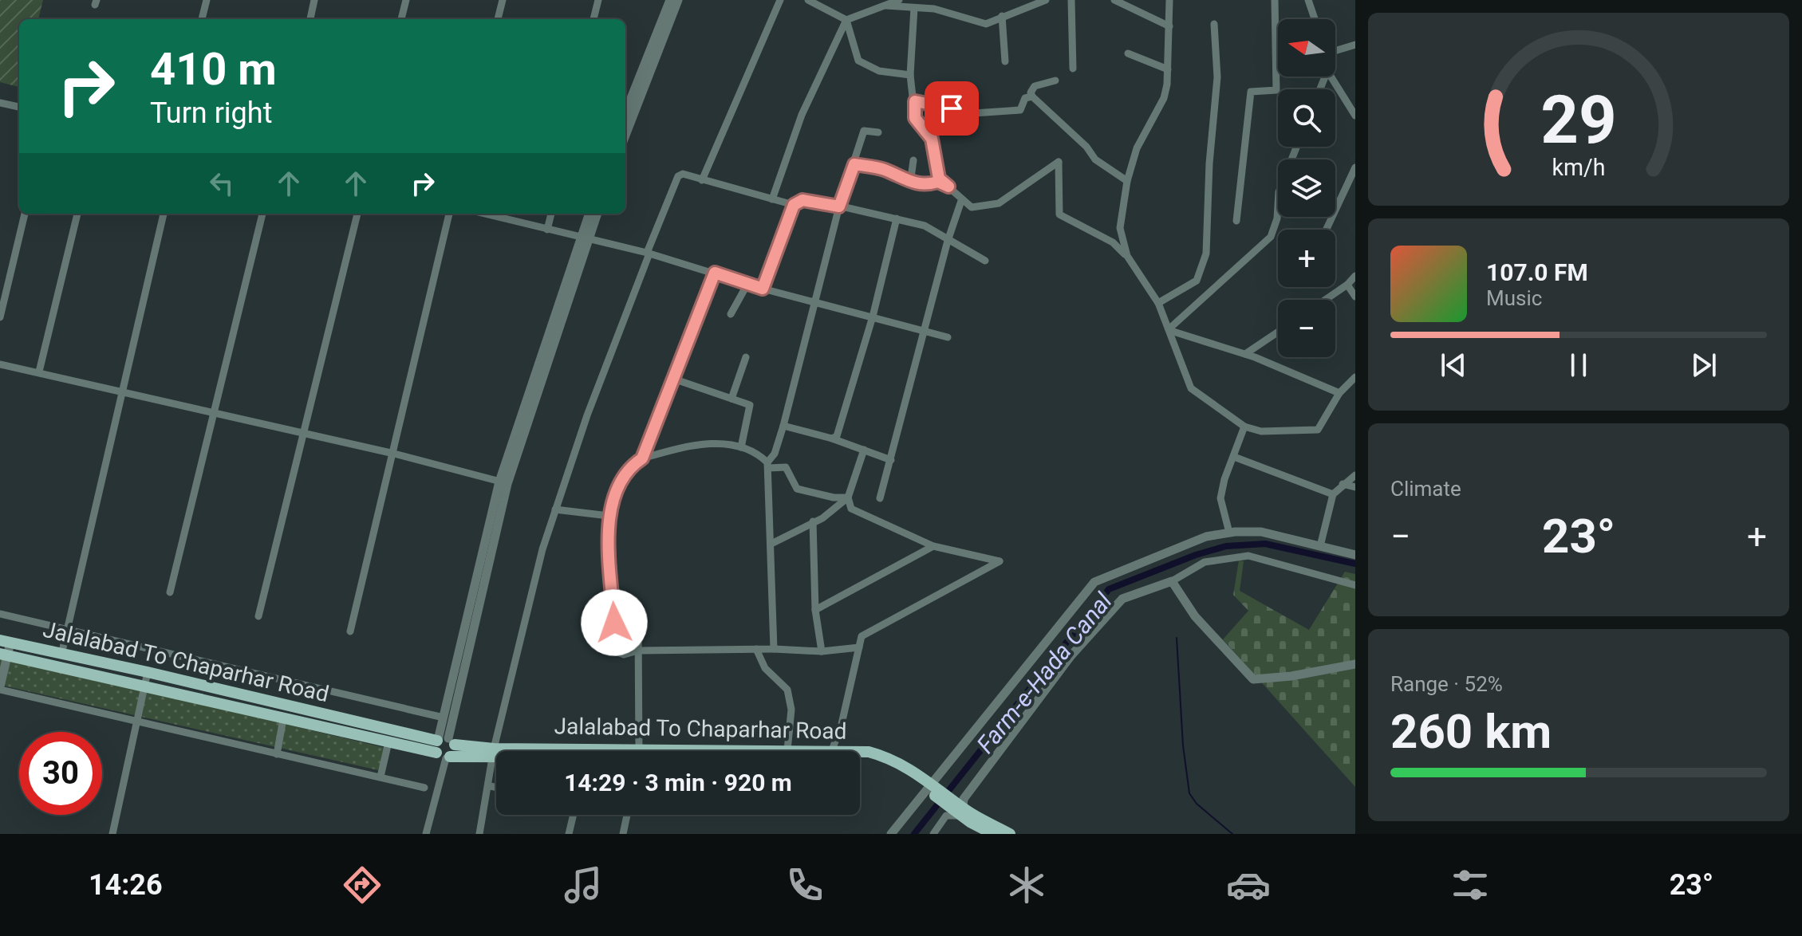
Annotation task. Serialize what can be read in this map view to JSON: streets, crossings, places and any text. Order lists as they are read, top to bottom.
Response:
{
  "streets": {
    "main road": ["Jalalabad To Chaparhar Road"]
  },
  "water": ["Farm-e-Hada Canal"],
  "north": "left",
  "page": {
    "map_buttons": ["+", "−"],
    "turn": ["410 m", "Turn right"],
    "song": ["107.0 FM", "Music"],
    "tile": [
      "Climate",
      ["Range · 52%", "260 km"]
    ],
    "heat": ["−", "23°", "+"],
    "limit": "30",
    "trip": "14:29 · 3 min · 920 m",
    "tabs": ["14:26", "23°"],
    "gauge": ["29", "km/h"]
  }
}
